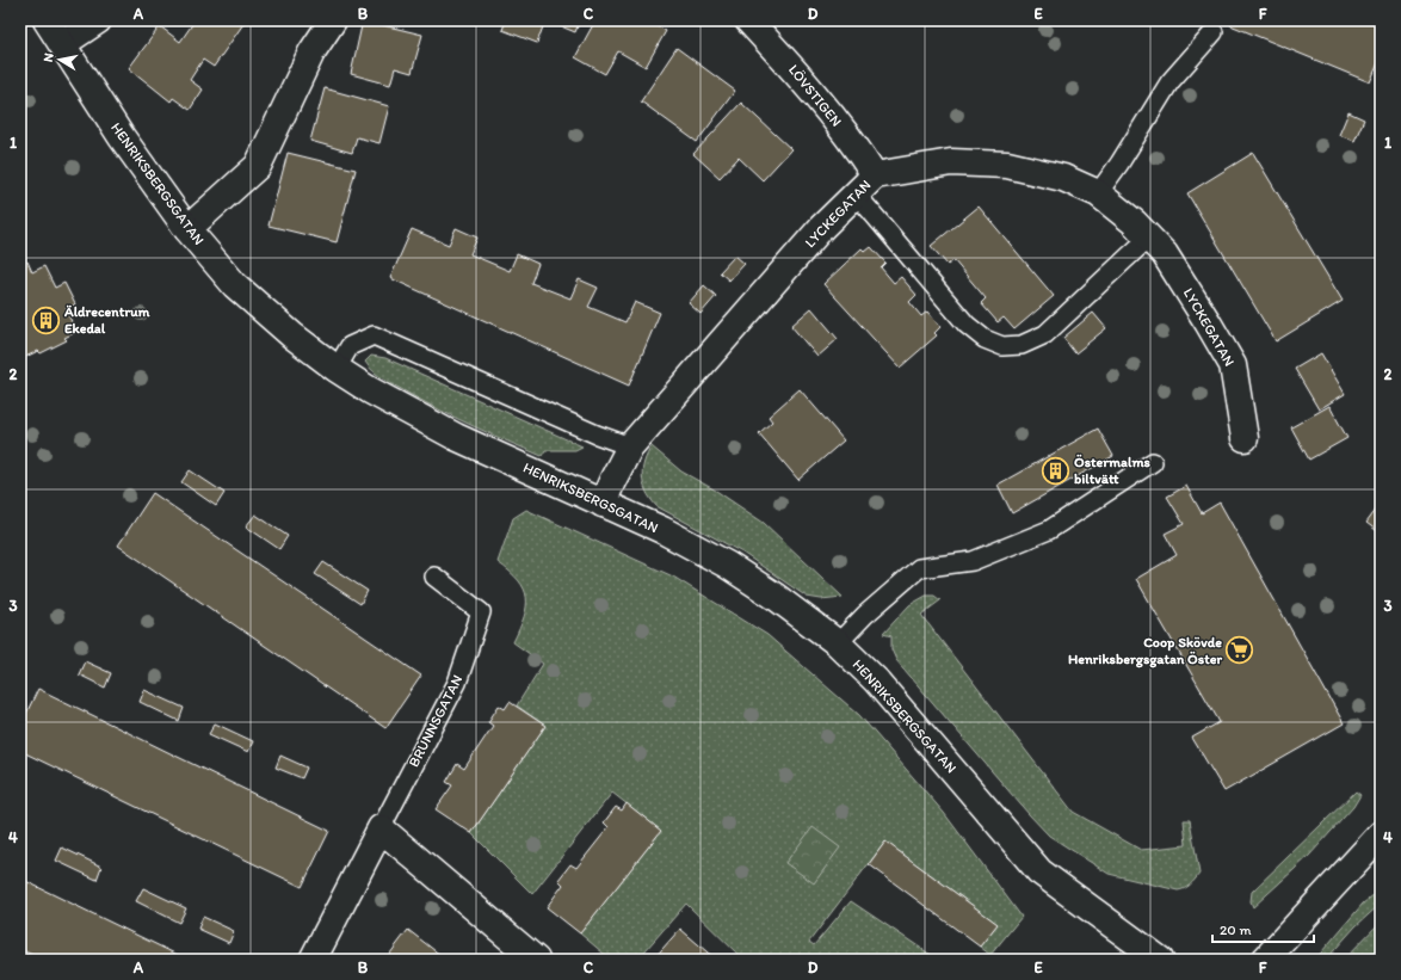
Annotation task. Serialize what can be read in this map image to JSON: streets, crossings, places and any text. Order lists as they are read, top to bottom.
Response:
{
  "streets": {
    "street": [
      "LÖVSTIGEN",
      "HENRIKSBERGSGATAN",
      "LYCKEGATAN",
      "BRUNNSGATAN"
    ]
  },
  "crossings": [
    ["LÖVSTIGEN", "LYCKEGATAN"],
    ["HENRIKSBERGSGATAN", "LYCKEGATAN"]
  ],
  "places": {
    "building": ["Äldrecentrum Ekedal", "Östermalms biltvätt"],
    "supermarket": ["Coop Skövde Henriksbergsgatan Öster"]
  },
  "scale_bar": "20 m",
  "north": "left",
  "grid": {
    "columns": [
      "A",
      "B",
      "C",
      "D",
      "E",
      "F"
    ],
    "rows": [
      "1",
      "2",
      "3",
      "4"
    ]
  }
}
